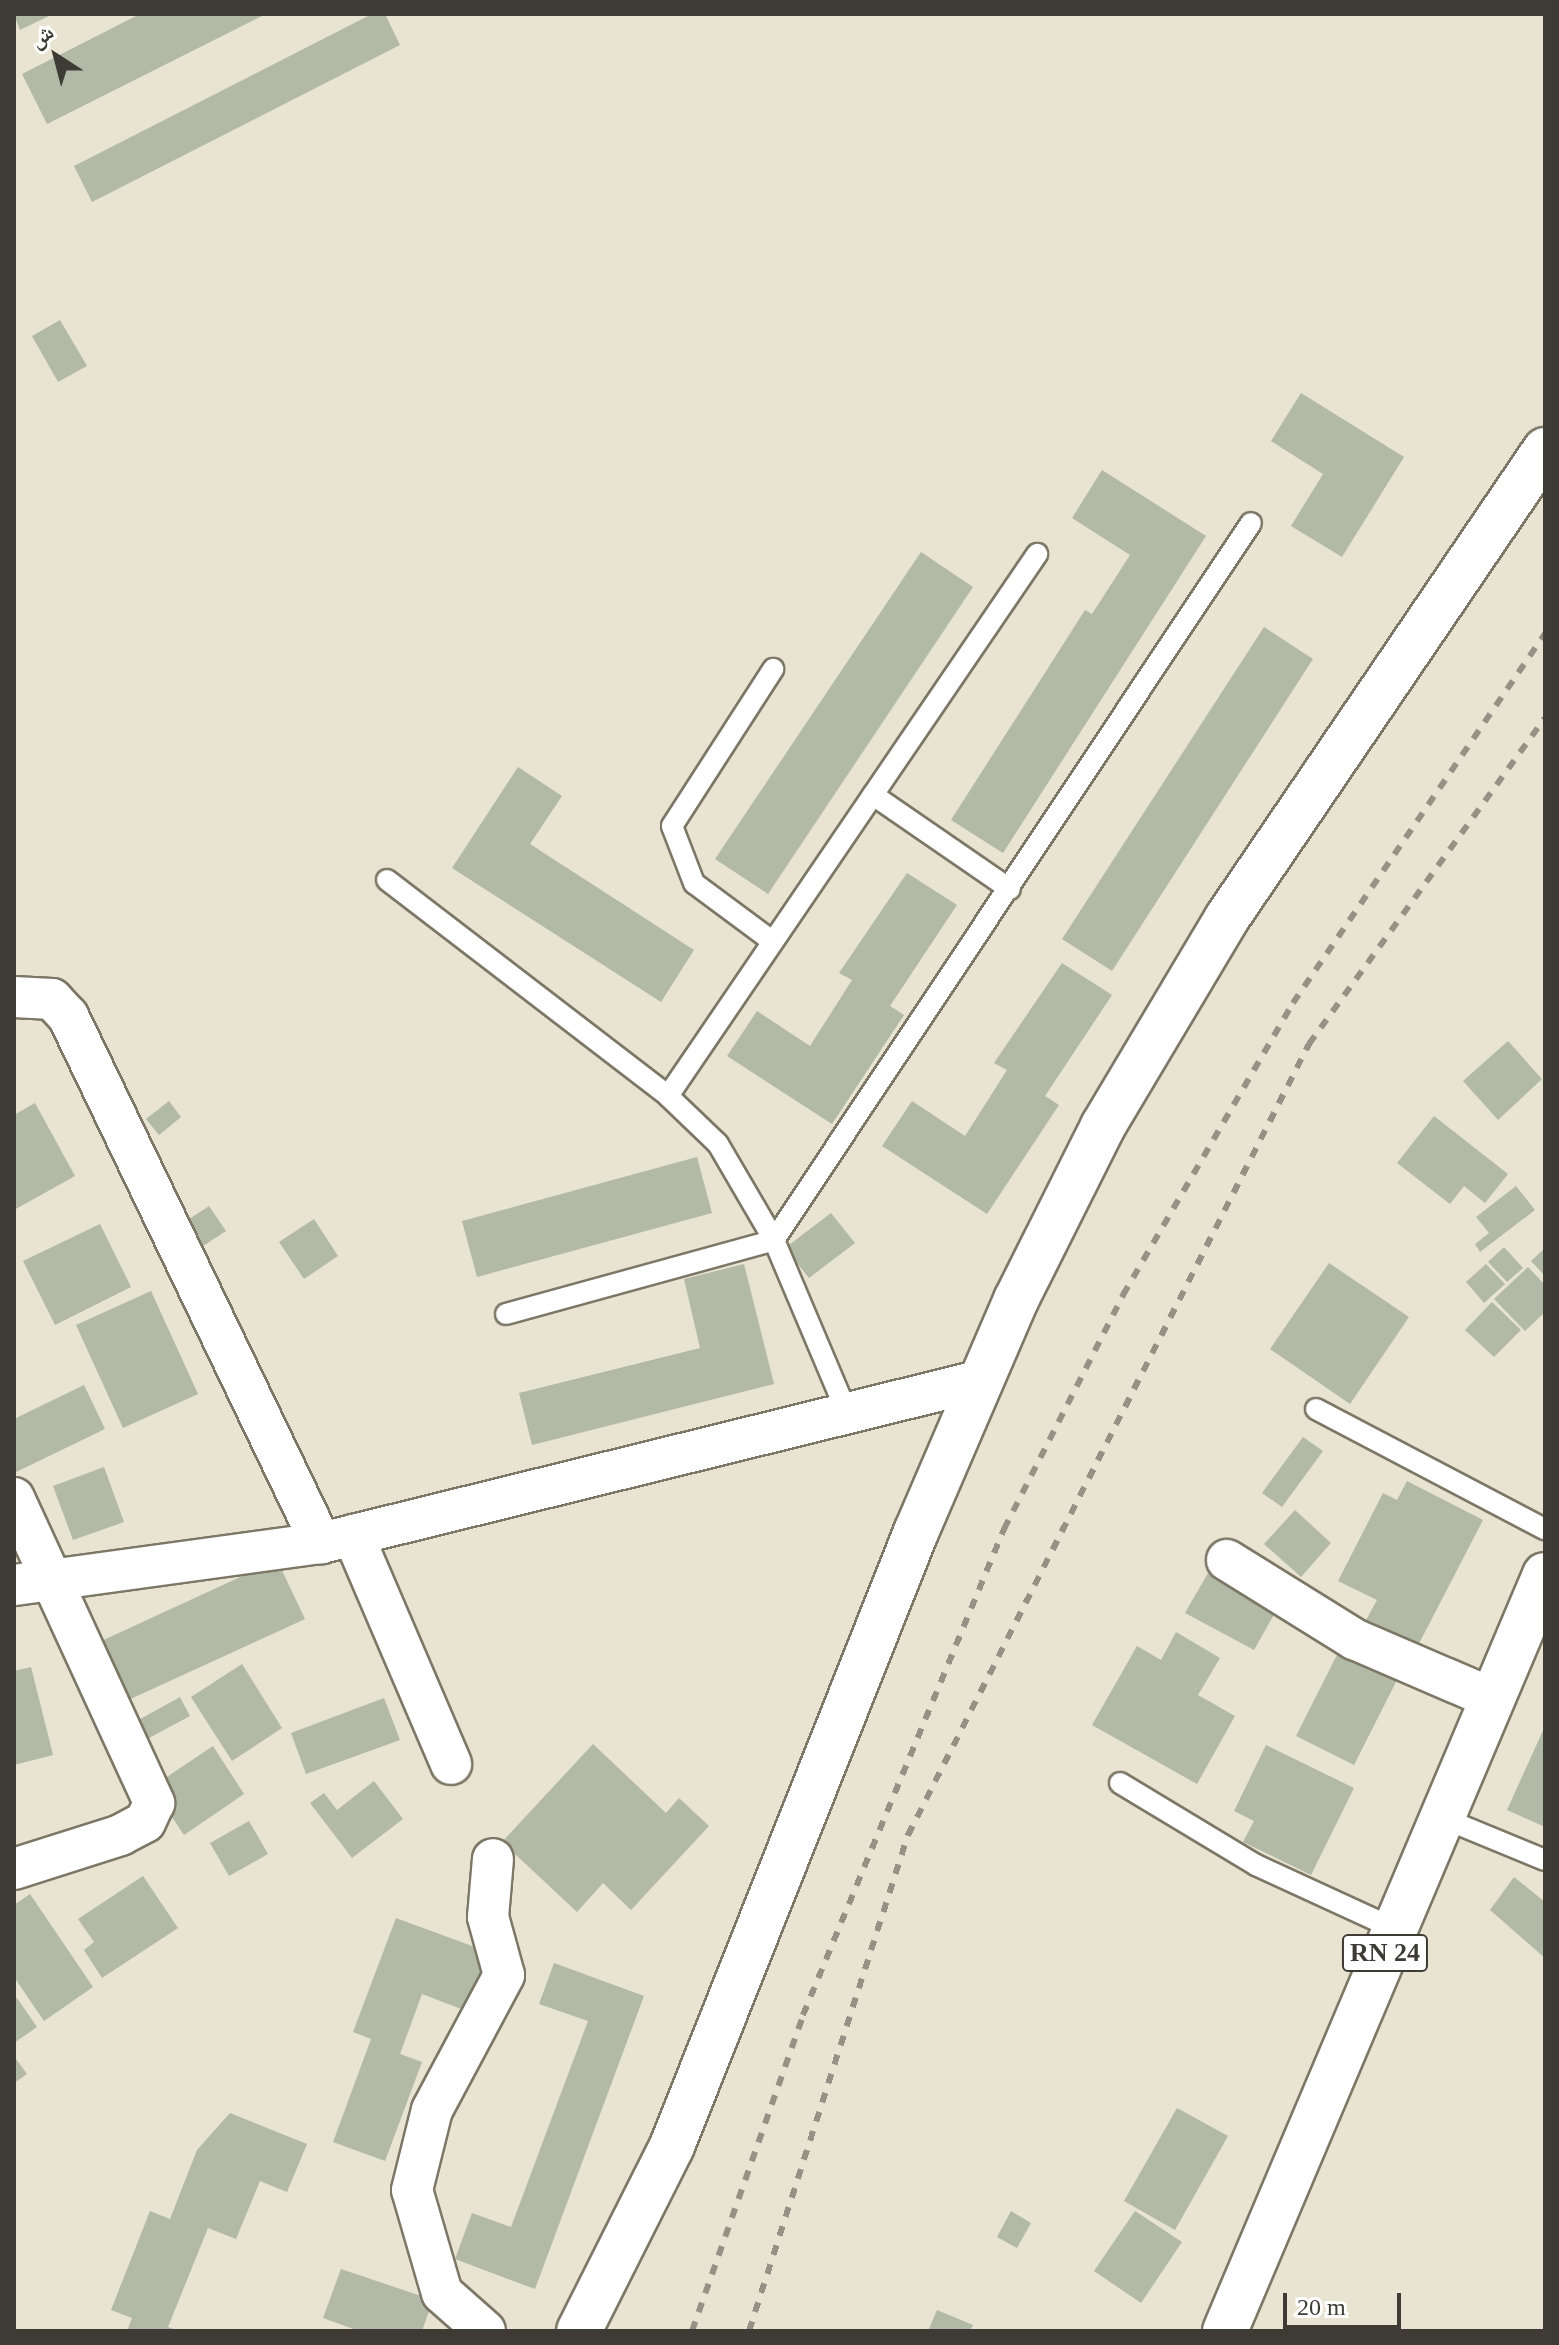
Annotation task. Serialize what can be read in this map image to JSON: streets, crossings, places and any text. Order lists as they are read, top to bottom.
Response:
{
  "streets": {
    "street": ["RN 24"]
  },
  "scale_bar": "20 m",
  "north": "top left"
}
